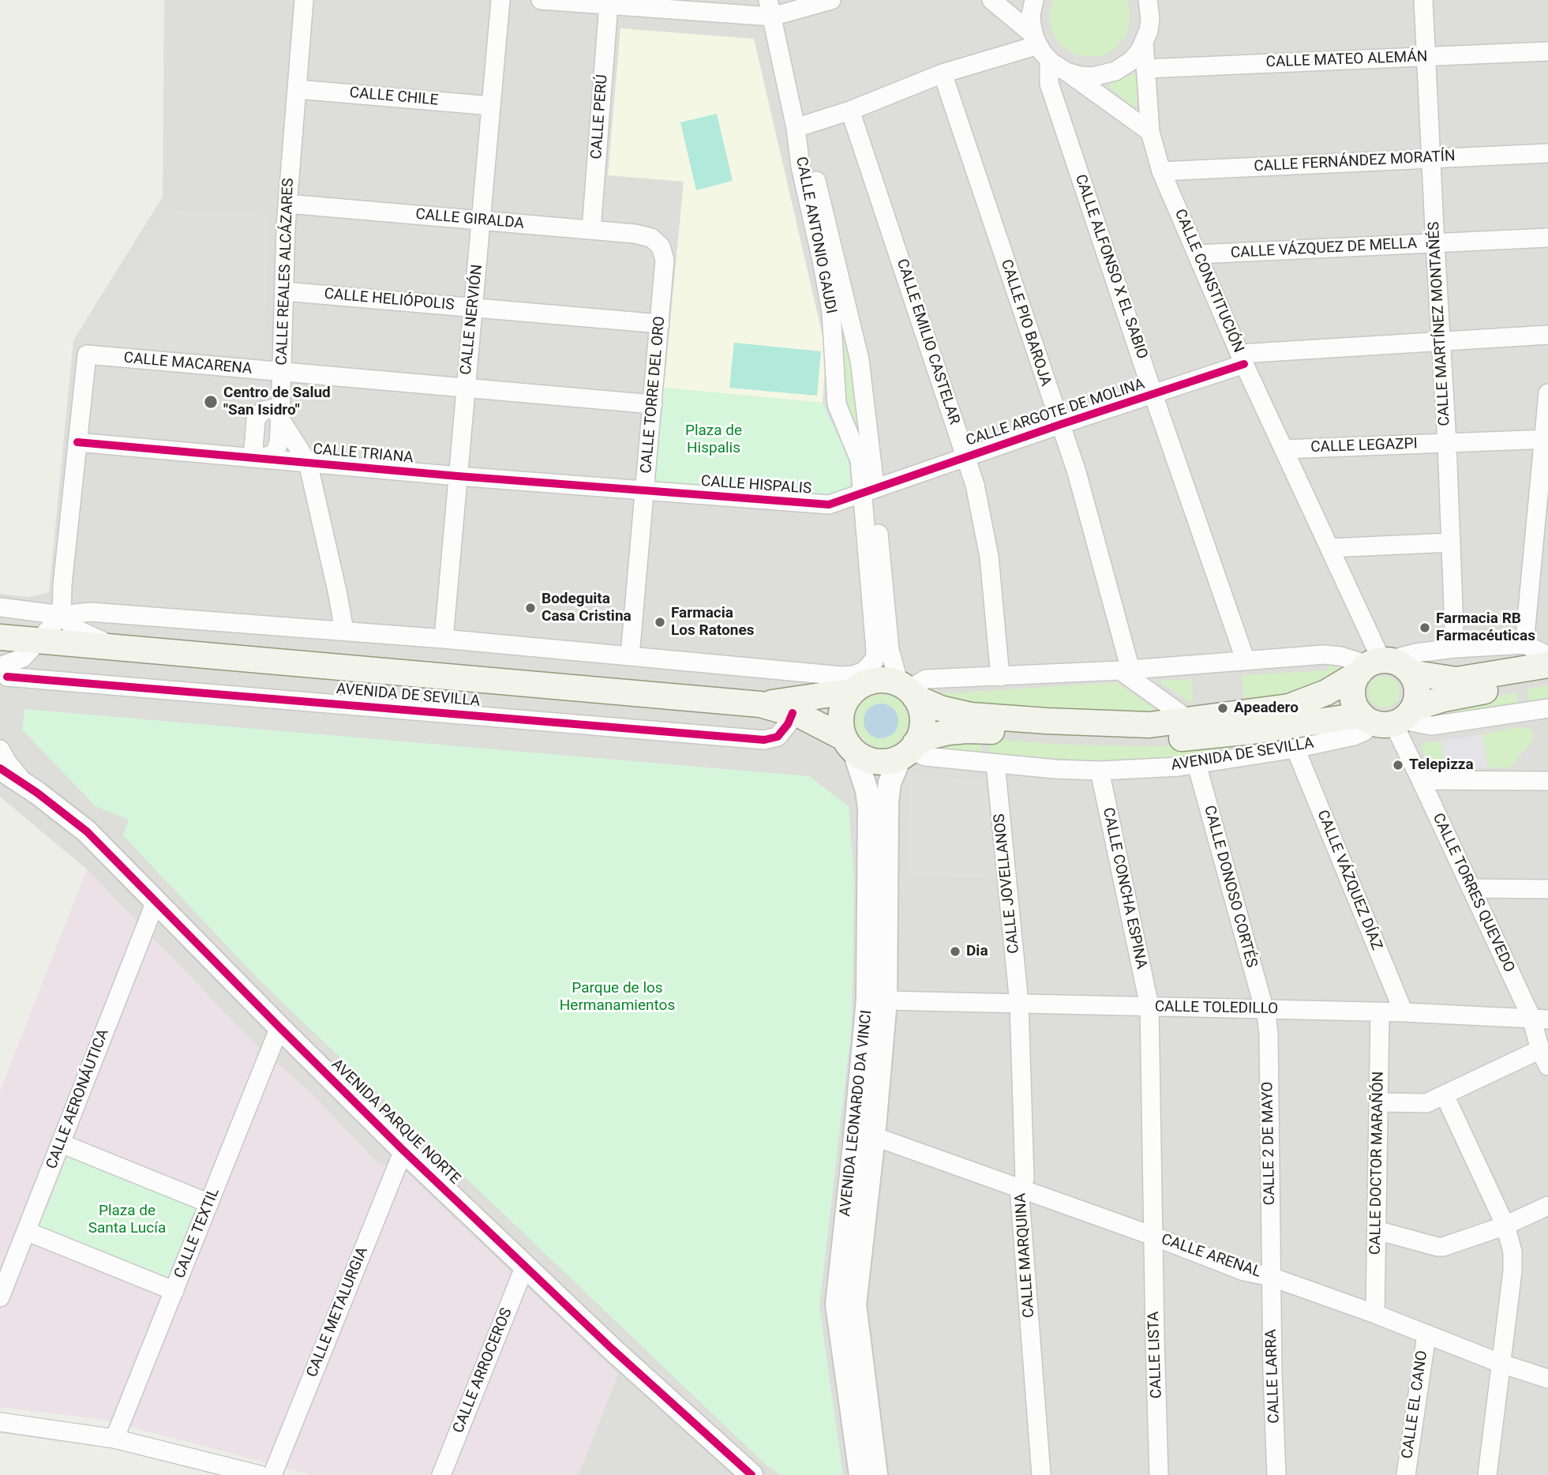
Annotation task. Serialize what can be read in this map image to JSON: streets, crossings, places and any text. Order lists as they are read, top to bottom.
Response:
{
  "streets": {
    "main road": ["AVENIDA DE SEVILLA"],
    "street": [
      "CALLE MATEO ALEMÁN",
      "CALLE CHILE",
      "CALLE PERÚ",
      "CALLE FERNÁNDEZ MORATÍN",
      "CALLE GIRALDA",
      "CALLE ANTONIO GAUDI",
      "CALLE VÁZQUEZ DE MELLA",
      "CALLE ALFONSO X EL SABIO",
      "CALLE REALES ALCÁZARES",
      "CALLE CONSTITUCIÓN",
      "CALLE HELIÓPOLIS",
      "CALLE NERVIÓN",
      "CALLE PIO BAROJA",
      "CALLE MARTÍNEZ MONTAÑÉS",
      "CALLE EMILIO CASTELAR",
      "CALLE MACARENA",
      "CALLE TORRE DEL ORO",
      "CALLE ARGOTE DE MOLINA",
      "CALLE LEGAZPI",
      "CALLE TRIANA",
      "CALLE HISPALIS",
      "CALLE VÁZQUEZ DÍAZ",
      "CALLE JOVELLANOS",
      "CALLE DONOSO CORTÉS",
      "CALLE CONCHA ESPINA",
      "CALLE TORRES QUEVEDO",
      "CALLE TOLEDILLO",
      "CALLE AERONÁUTICA",
      "AVENIDA LEONARDO DA VINCI",
      "AVENIDA PARQUE NORTE",
      "CALLE 2 DE MAYO",
      "CALLE DOCTOR MARAÑÓN",
      "CALLE TEXTIL",
      "CALLE MARQUINA",
      "CALLE ARENAL",
      "CALLE METALURGIA",
      "CALLE LISTA",
      "CALLE ARROCEROS",
      "CALLE LARRA",
      "CALLE EL CANO"
    ]
  },
  "crossings": [
    ["CALLE MATEO ALEMÁN", "CALLE CONSTITUCIÓN"],
    ["CALLE MATEO ALEMÁN", "CALLE MARTÍNEZ MONTAÑÉS"],
    ["CALLE CHILE", "CALLE REALES ALCÁZARES"],
    ["CALLE CHILE", "CALLE NERVIÓN"],
    ["CALLE PERÚ", "CALLE GIRALDA"],
    ["CALLE FERNÁNDEZ MORATÍN", "CALLE CONSTITUCIÓN"],
    ["CALLE FERNÁNDEZ MORATÍN", "CALLE MARTÍNEZ MONTAÑÉS"],
    ["CALLE GIRALDA", "CALLE REALES ALCÁZARES"],
    ["CALLE GIRALDA", "CALLE NERVIÓN"],
    ["CALLE GIRALDA", "CALLE TORRE DEL ORO"],
    ["CALLE ANTONIO GAUDI", "CALLE ARGOTE DE MOLINA"],
    ["CALLE ANTONIO GAUDI", "CALLE HISPALIS"],
    ["CALLE ANTONIO GAUDI", "AVENIDA DE SEVILLA"],
    ["CALLE ANTONIO GAUDI", "AVENIDA LEONARDO DA VINCI"],
    ["CALLE VÁZQUEZ DE MELLA", "CALLE CONSTITUCIÓN"],
    ["CALLE VÁZQUEZ DE MELLA", "CALLE MARTÍNEZ MONTAÑÉS"],
    ["CALLE ALFONSO X EL SABIO", "CALLE ARGOTE DE MOLINA"],
    ["CALLE REALES ALCÁZARES", "CALLE HELIÓPOLIS"],
    ["CALLE REALES ALCÁZARES", "CALLE MACARENA"],
    ["CALLE REALES ALCÁZARES", "CALLE TRIANA"],
    ["CALLE CONSTITUCIÓN", "CALLE ARGOTE DE MOLINA"],
    ["CALLE CONSTITUCIÓN", "CALLE LEGAZPI"],
    ["CALLE CONSTITUCIÓN", "AVENIDA DE SEVILLA"],
    ["CALLE CONSTITUCIÓN", "CALLE TORRES QUEVEDO"],
    ["CALLE HELIÓPOLIS", "CALLE NERVIÓN"],
    ["CALLE HELIÓPOLIS", "CALLE TORRE DEL ORO"],
    ["CALLE NERVIÓN", "CALLE MACARENA"],
    ["CALLE NERVIÓN", "CALLE TRIANA"],
    ["CALLE PIO BAROJA", "CALLE ARGOTE DE MOLINA"],
    ["CALLE MARTÍNEZ MONTAÑÉS", "CALLE ARGOTE DE MOLINA"],
    ["CALLE MARTÍNEZ MONTAÑÉS", "CALLE LEGAZPI"],
    ["CALLE EMILIO CASTELAR", "CALLE ARGOTE DE MOLINA"],
    ["CALLE MACARENA", "CALLE TORRE DEL ORO"],
    ["CALLE MACARENA", "CALLE TRIANA"],
    ["CALLE TORRE DEL ORO", "CALLE TRIANA"],
    ["CALLE TORRE DEL ORO", "CALLE HISPALIS"],
    ["CALLE ARGOTE DE MOLINA", "CALLE HISPALIS"],
    ["CALLE TRIANA", "CALLE HISPALIS"],
    ["AVENIDA DE SEVILLA", "CALLE VÁZQUEZ DÍAZ"],
    ["AVENIDA DE SEVILLA", "CALLE JOVELLANOS"],
    ["AVENIDA DE SEVILLA", "CALLE DONOSO CORTÉS"],
    ["AVENIDA DE SEVILLA", "CALLE CONCHA ESPINA"],
    ["AVENIDA DE SEVILLA", "CALLE TORRES QUEVEDO"],
    ["AVENIDA DE SEVILLA", "AVENIDA LEONARDO DA VINCI"],
    ["CALLE VÁZQUEZ DÍAZ", "CALLE TOLEDILLO"],
    ["CALLE JOVELLANOS", "CALLE TOLEDILLO"],
    ["CALLE JOVELLANOS", "CALLE MARQUINA"],
    ["CALLE DONOSO CORTÉS", "CALLE TOLEDILLO"],
    ["CALLE DONOSO CORTÉS", "CALLE 2 DE MAYO"],
    ["CALLE CONCHA ESPINA", "CALLE TOLEDILLO"],
    ["CALLE CONCHA ESPINA", "CALLE ARENAL"],
    ["CALLE CONCHA ESPINA", "CALLE LISTA"],
    ["CALLE TORRES QUEVEDO", "CALLE TOLEDILLO"],
    ["CALLE TOLEDILLO", "AVENIDA LEONARDO DA VINCI"],
    ["CALLE TOLEDILLO", "CALLE 2 DE MAYO"],
    ["CALLE TOLEDILLO", "CALLE DOCTOR MARAÑÓN"],
    ["CALLE TOLEDILLO", "CALLE MARQUINA"],
    ["CALLE AERONÁUTICA", "AVENIDA PARQUE NORTE"],
    ["AVENIDA LEONARDO DA VINCI", "CALLE ARENAL"],
    ["AVENIDA PARQUE NORTE", "CALLE TEXTIL"],
    ["AVENIDA PARQUE NORTE", "CALLE METALURGIA"],
    ["AVENIDA PARQUE NORTE", "CALLE ARROCEROS"],
    ["CALLE 2 DE MAYO", "CALLE ARENAL"],
    ["CALLE 2 DE MAYO", "CALLE LARRA"],
    ["CALLE DOCTOR MARAÑÓN", "CALLE ARENAL"],
    ["CALLE MARQUINA", "CALLE ARENAL"],
    ["CALLE ARENAL", "CALLE LISTA"],
    ["CALLE ARENAL", "CALLE LARRA"],
    ["CALLE ARENAL", "CALLE EL CANO"]
  ],
  "parks": ["Plaza de Hispalis", "Parque de los Hermanamientos", "Plaza de Santa Lucía"],
  "places": [
    "Centro de Salud \"San Isidro\"",
    "Bodeguita Casa Cristina",
    "Farmacia Los Ratones",
    "Farmacia RB Farmacéuticas",
    "Apeadero",
    "Telepizza",
    "Dia"
  ]
}
